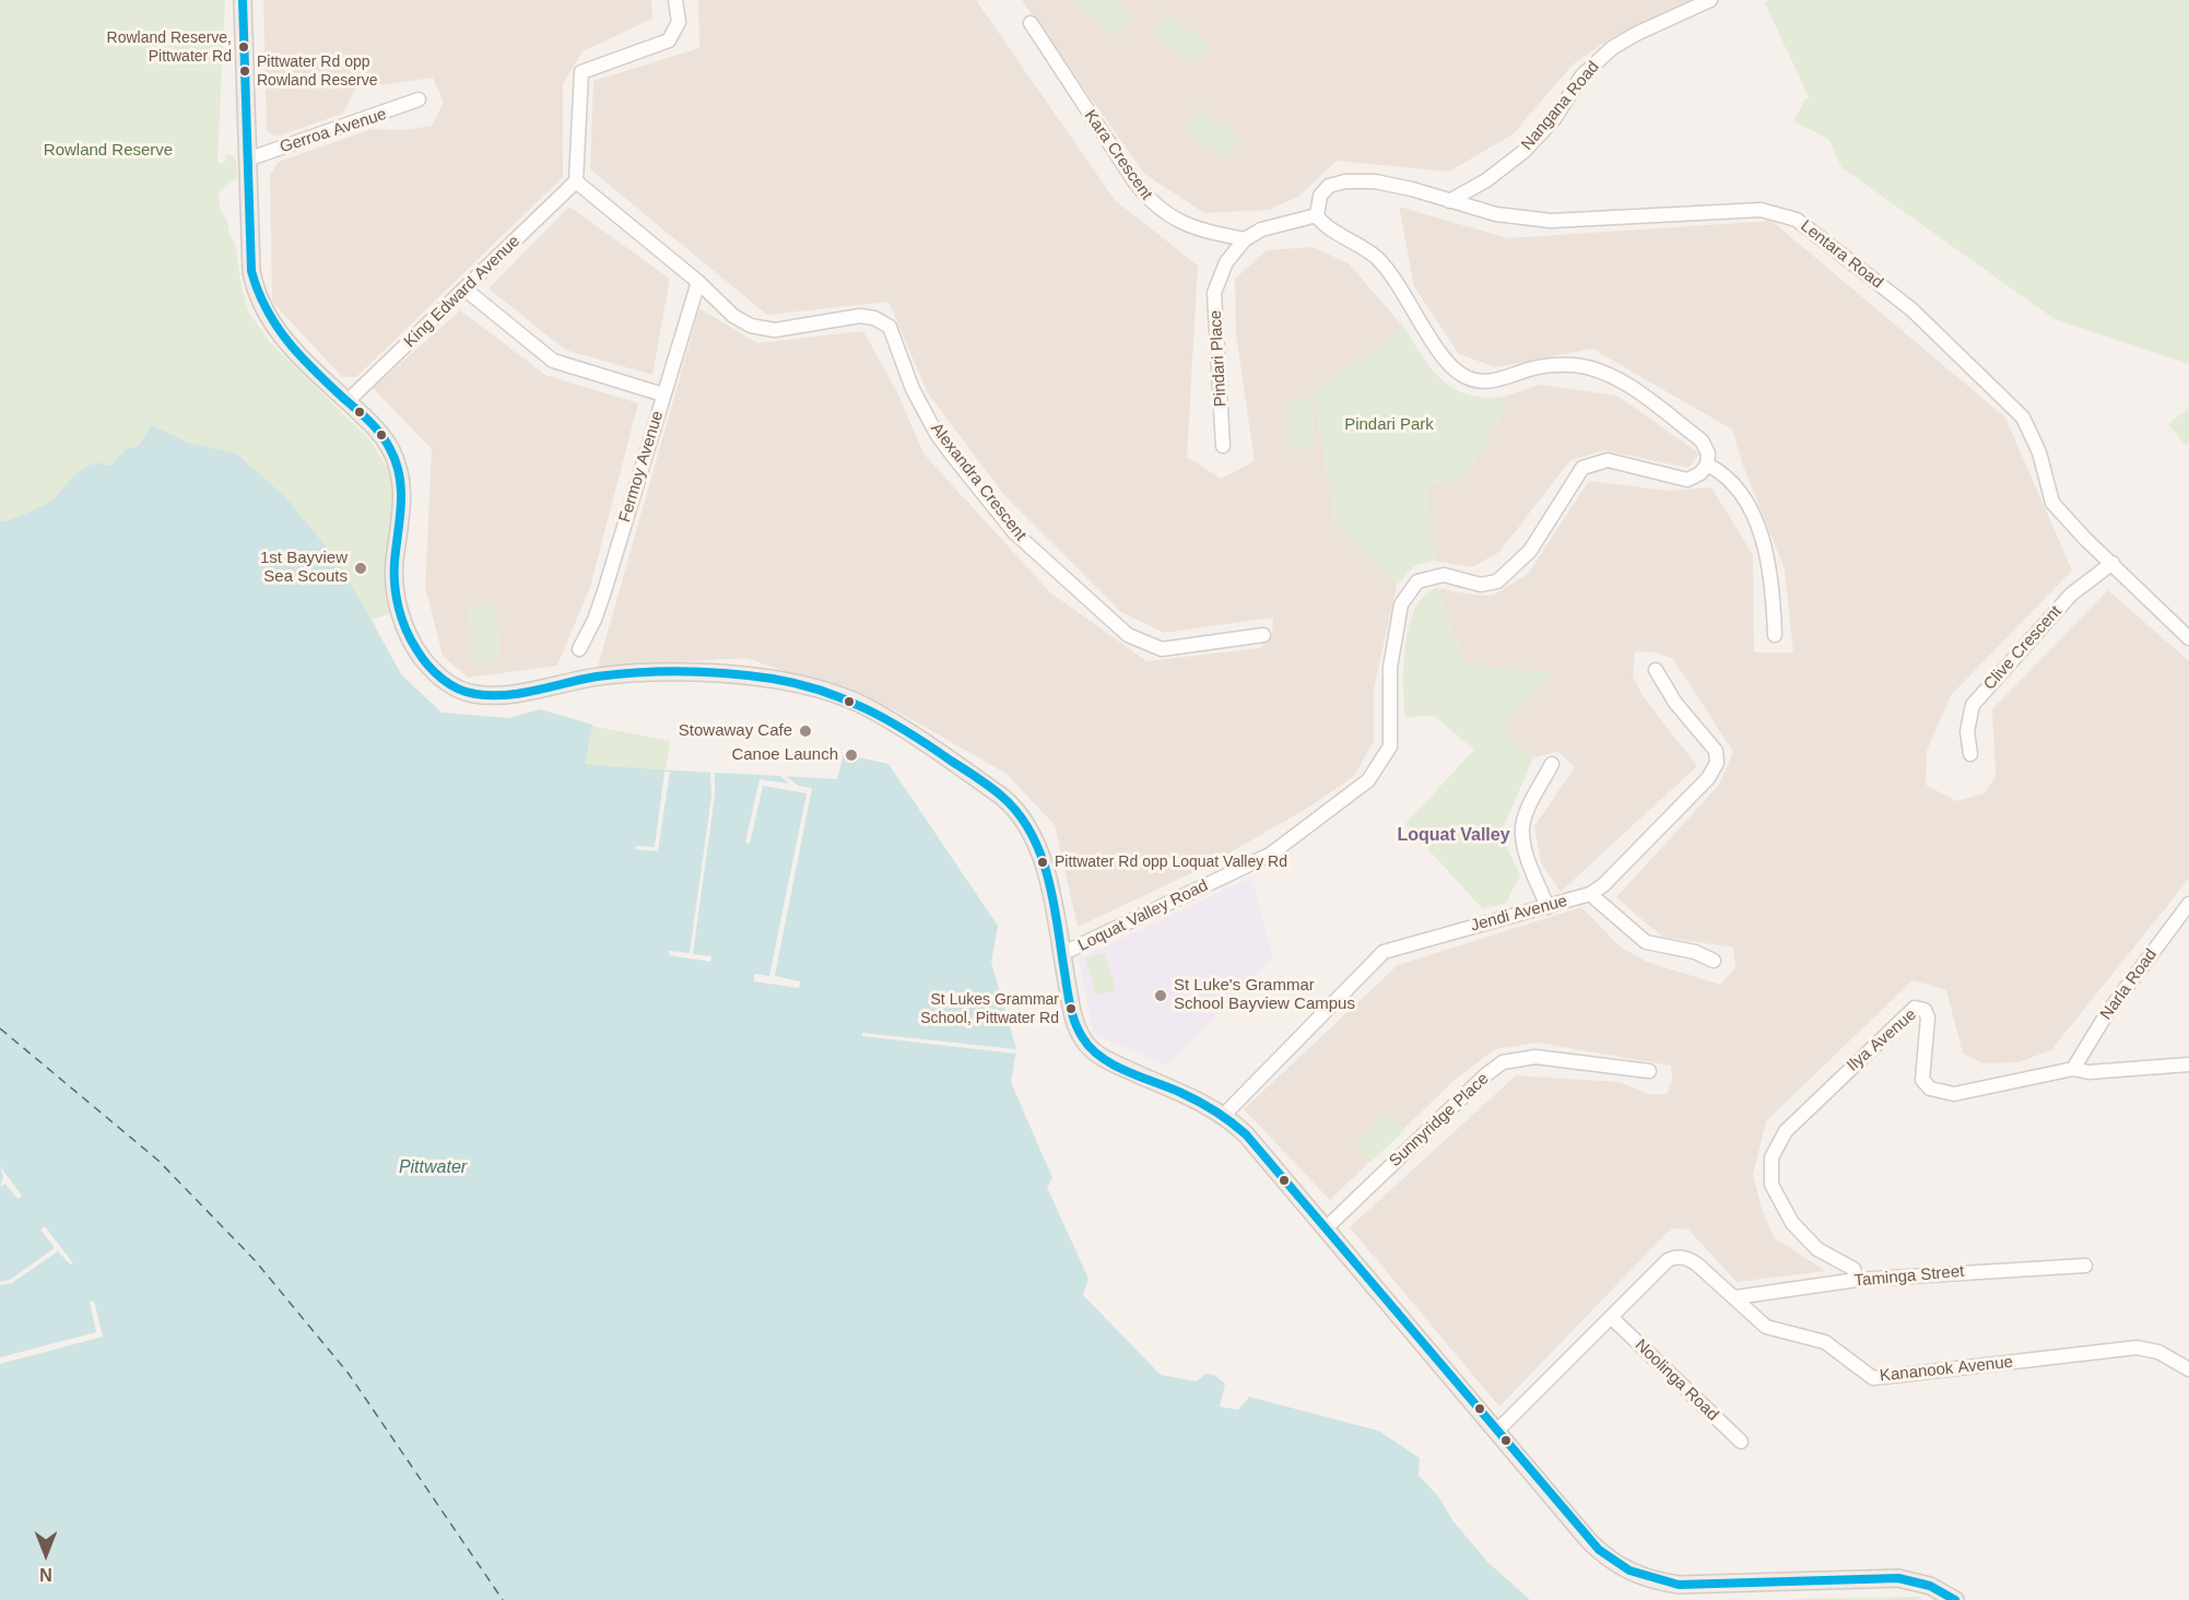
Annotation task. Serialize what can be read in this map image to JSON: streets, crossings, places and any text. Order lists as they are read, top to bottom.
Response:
{
  "streets": {
    "street": [
      "Nangana Road",
      "Gerroa Avenue",
      "Kara Crescent",
      "Lentara Road",
      "King Edward Avenue",
      "Pindari Place",
      "Fermoy Avenue",
      "Alexandra Crescent",
      "Clive Crescent",
      "Jendi Avenue",
      "Loquat Valley Road",
      "Narla Road",
      "Ilya Avenue",
      "Sunnyridge Place",
      "Taminga Street",
      "Kananook Avenue",
      "Noolinga Road"
    ]
  },
  "crossings": [
    ["Nangana Road", "Lentara Road"],
    ["Kara Crescent", "Pindari Place"],
    ["Lentara Road", "Clive Crescent"],
    ["King Edward Avenue", "Alexandra Crescent"],
    ["Fermoy Avenue", "Alexandra Crescent"],
    ["Narla Road", "Ilya Avenue"],
    ["Ilya Avenue", "Taminga Street"],
    ["Taminga Street", "Kananook Avenue"],
    ["Kananook Avenue", "Noolinga Road"]
  ],
  "districts": ["Loquat Valley"],
  "water": ["Pittwater"],
  "parks": ["Rowland Reserve", "Pindari Park"],
  "places": [
    "Rowland Reserve, Pittwater Rd",
    "Pittwater Rd opp Rowland Reserve",
    "1st Bayview Sea Scouts",
    "Stowaway Cafe",
    "Canoe Launch",
    "Pittwater Rd opp Loquat Valley Rd",
    "St Luke's Grammar School Bayview Campus",
    "St Lukes Grammar School, Pittwater Rd"
  ],
  "north": "bottom"
}
